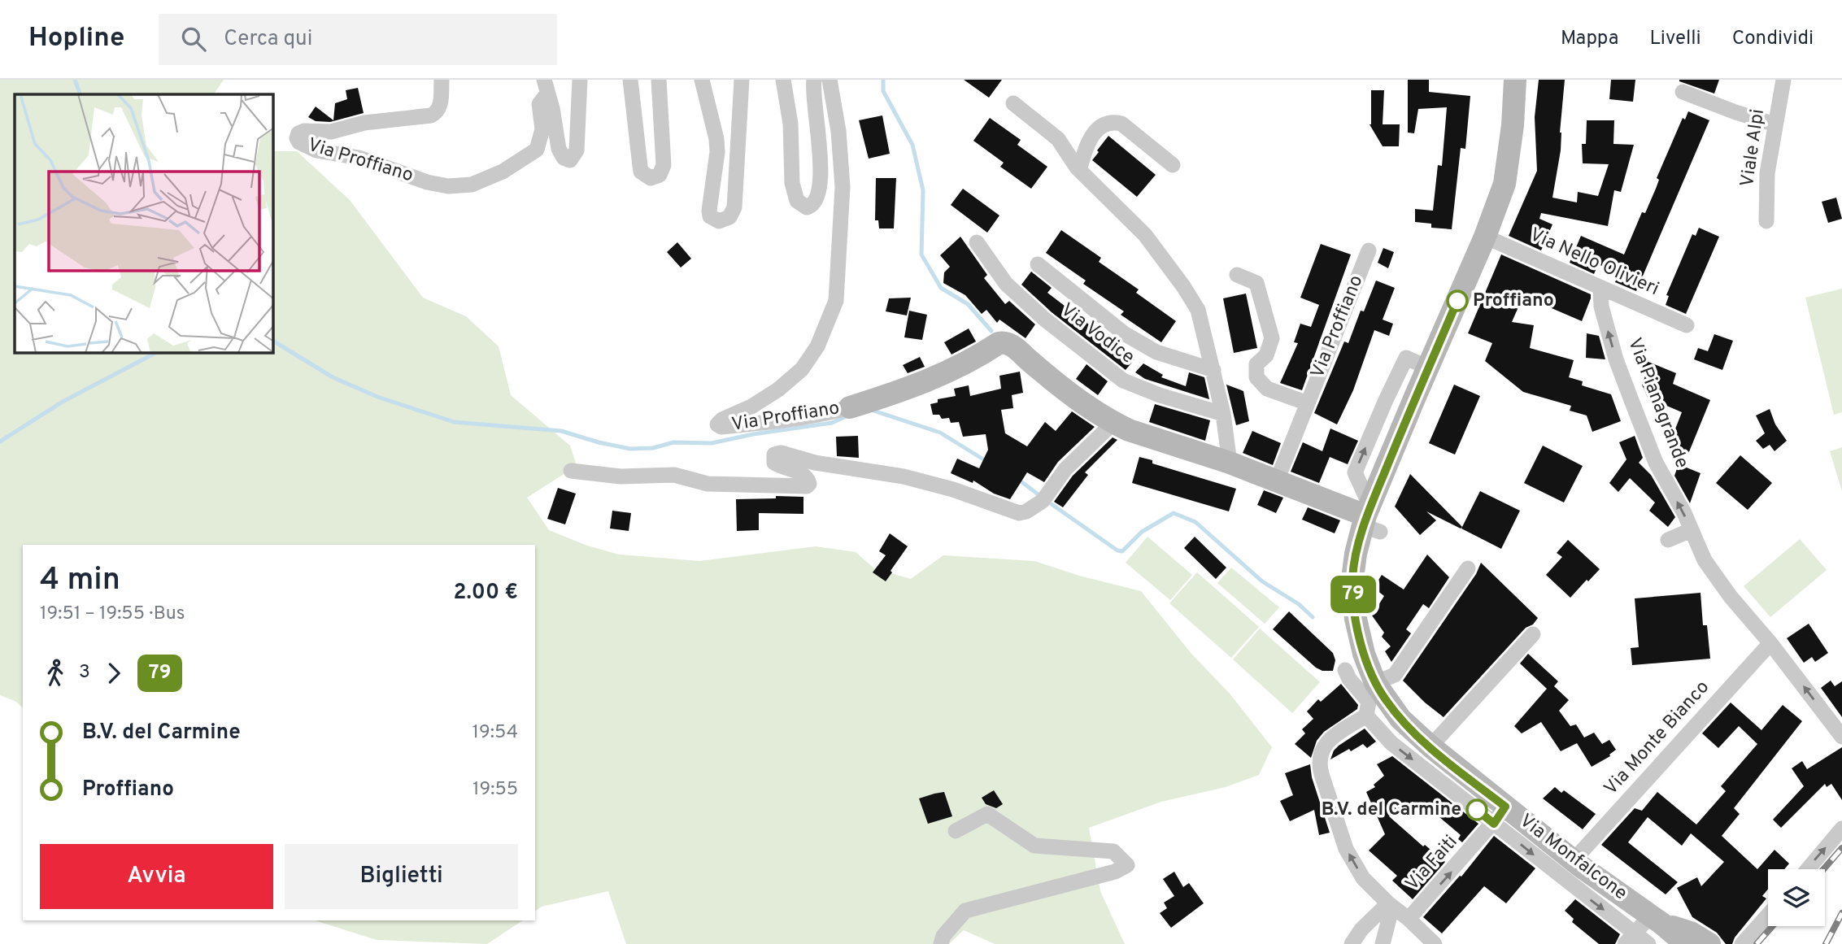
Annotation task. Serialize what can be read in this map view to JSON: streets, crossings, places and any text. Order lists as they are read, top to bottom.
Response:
{
  "streets": {
    "main road": ["Via Proffiano", "Via Monfalcone"],
    "street": [
      "Viale Alpi",
      "Via Nello Olivieri",
      "Via Vodice",
      "Via Pianagrande",
      "Via Monte Bianco",
      "Via Faiti"
    ]
  },
  "crossings": [
    ["Via Proffiano", "Via Monfalcone"],
    ["Via Nello Olivieri", "Via Pianagrande"],
    ["Via Nello Olivieri", "Via Monfalcone"],
    ["Via Pianagrande", "Via Monte Bianco"],
    ["Via Monte Bianco", "Via Monfalcone"],
    ["Via Monfalcone", "Via Faiti"]
  ],
  "one_way": ["Via Pianagrande", "Via Faiti"],
  "places": ["Proffiano", "B.V. del Carmine"],
  "lines": ["bus line 79"],
  "page": {
    "header": "Hopline",
    "search": "Cerca qui",
    "nav": ["Mappa", "Livelli", "Condividi"],
    "on_map": "79",
    "heading": ["4 min", "19:51 – 19:55 · Bus", "2.00 €"],
    "legs": ["3", "79"],
    "list": [
      {
        "name": "B.V. del Carmine",
        "value": "19:54"
      },
      {
        "name": "Proffiano",
        "value": "19:55"
      }
    ],
    "buttons": ["Avvia", "Biglietti"]
  }
}
